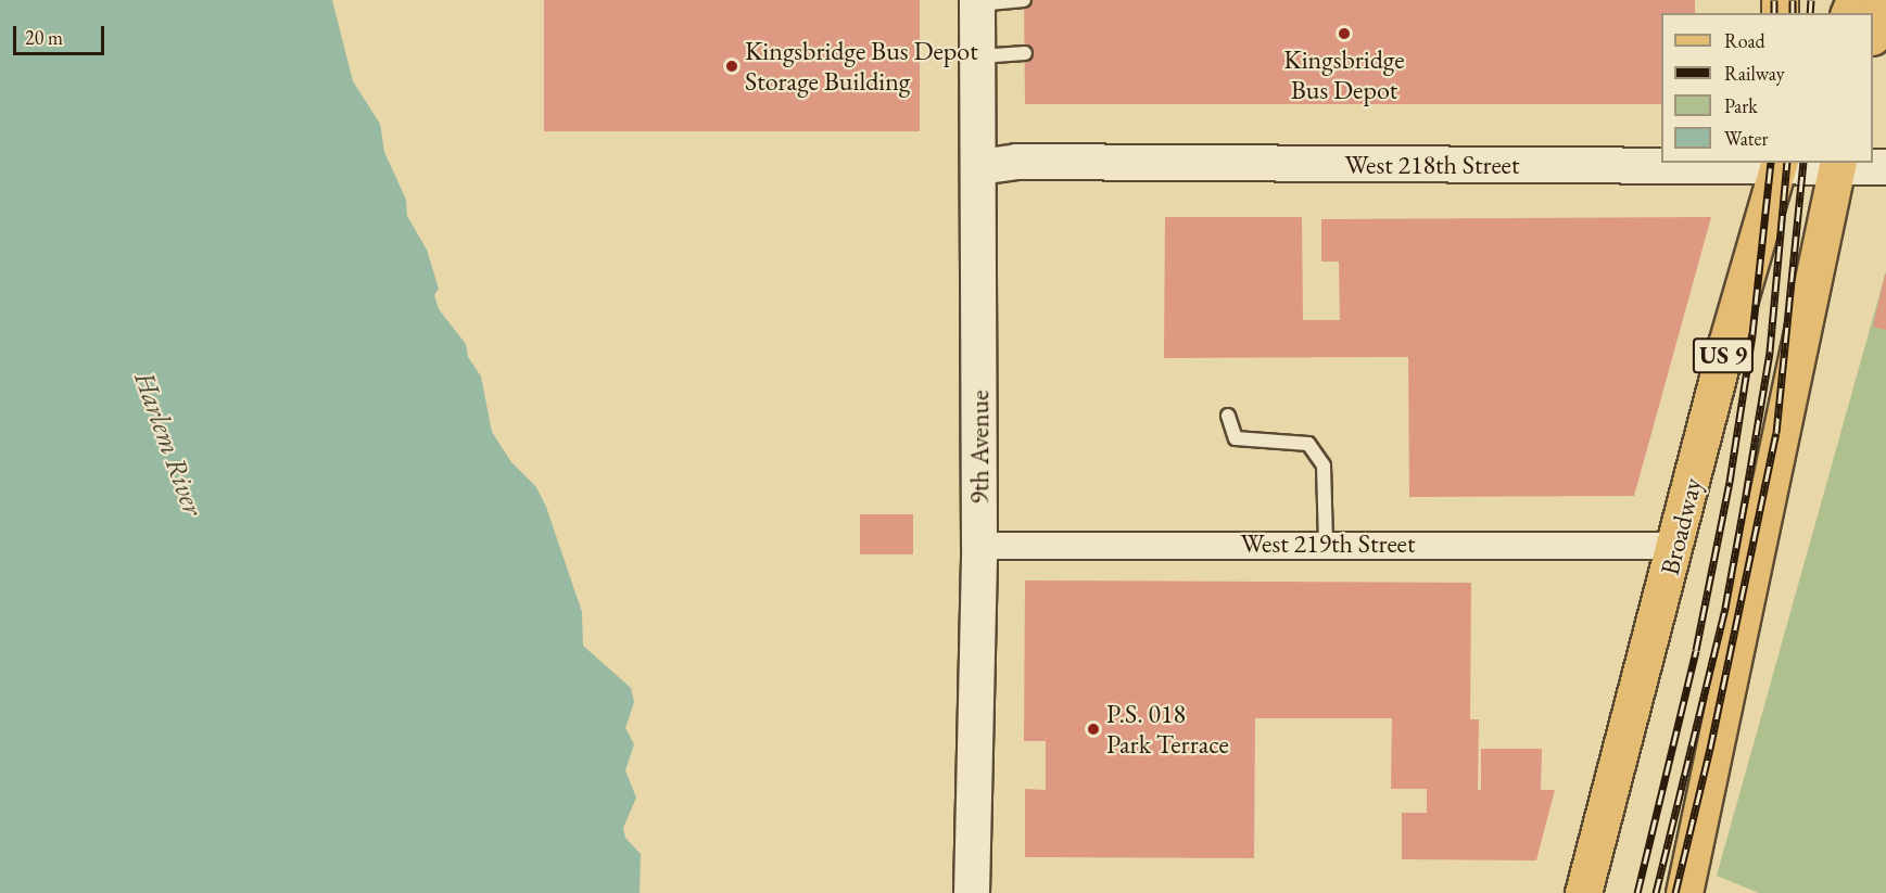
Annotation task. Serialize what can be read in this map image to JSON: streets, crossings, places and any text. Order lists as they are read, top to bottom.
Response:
{
  "streets": {
    "main road": ["US 9", "Broadway"],
    "street": ["West 218th Street", "9th Avenue", "West 219th Street"]
  },
  "crossings": [
    ["West 218th Street", "9th Avenue"],
    ["West 218th Street", "Broadway"],
    ["9th Avenue", "West 219th Street"],
    ["Broadway", "West 219th Street"]
  ],
  "water": ["Harlem River"],
  "places": ["Kingsbridge Bus Depot", "Kingsbridge Bus Depot Storage Building", "P.S. 018 Park Terrace"],
  "legend": [
    "Road",
    "Railway",
    "Park",
    "Water"
  ],
  "scale_bar": "20 m"
}
